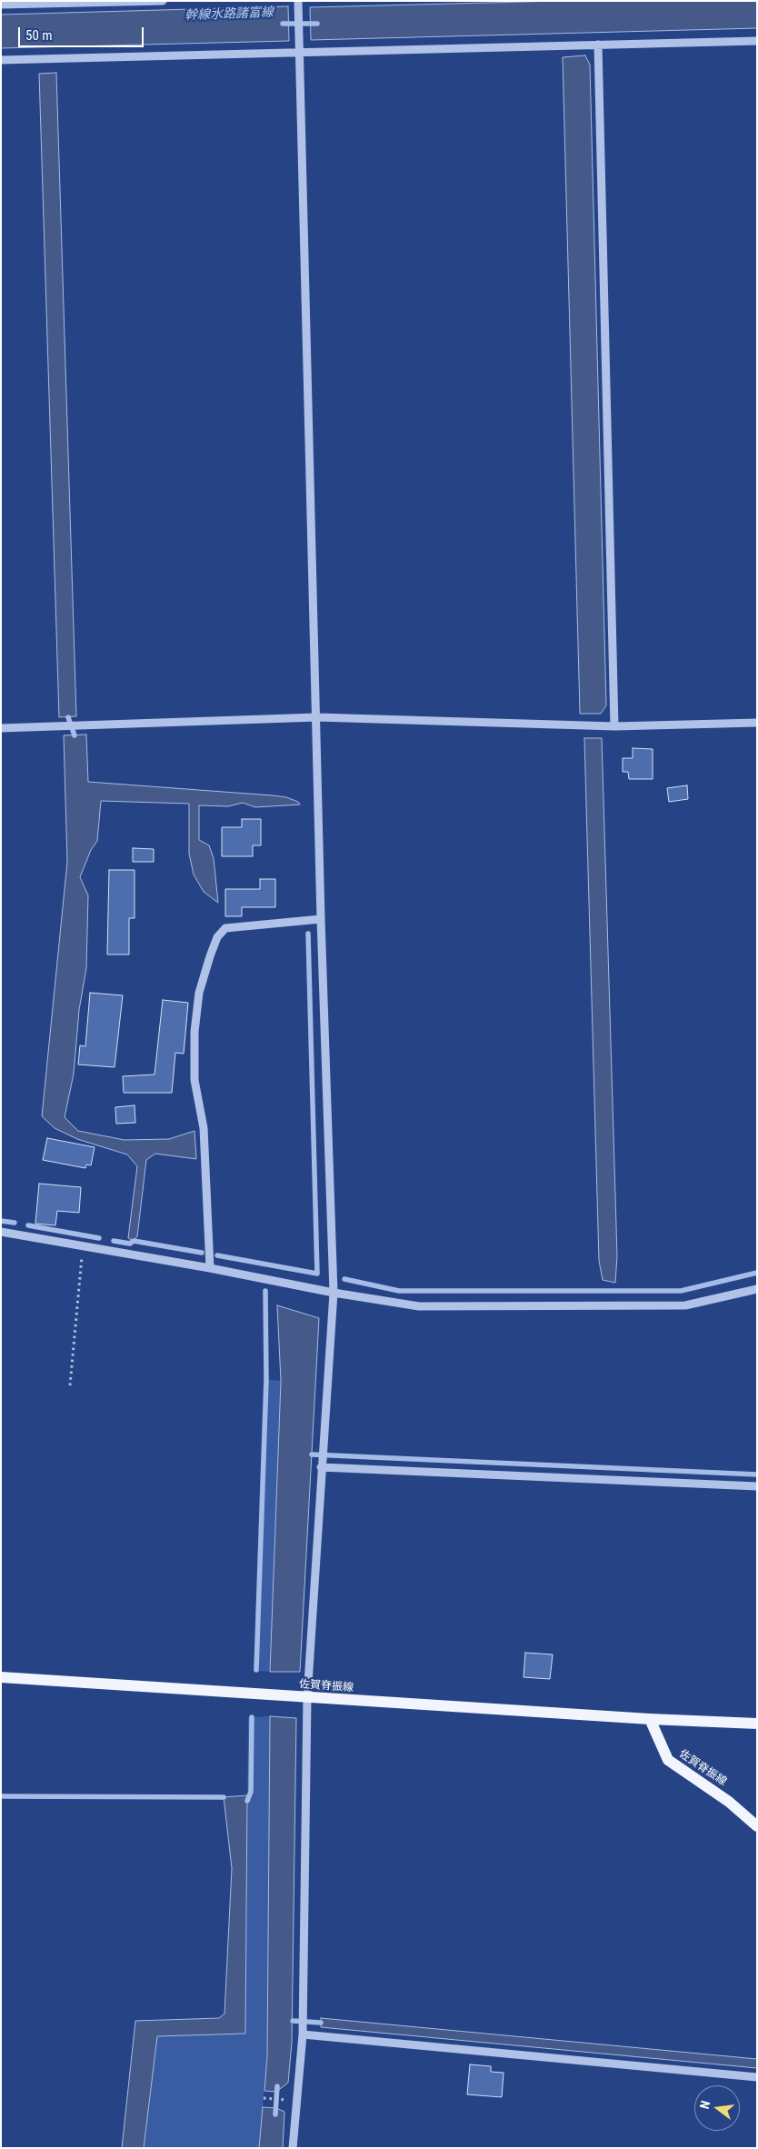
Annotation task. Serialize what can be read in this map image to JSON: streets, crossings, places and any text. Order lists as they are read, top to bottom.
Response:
{
  "streets": {
    "main road": ["佐賀脊振線"]
  },
  "water": ["幹線水路諸富線"],
  "scale_bar": "50 m",
  "north": "left"
}
